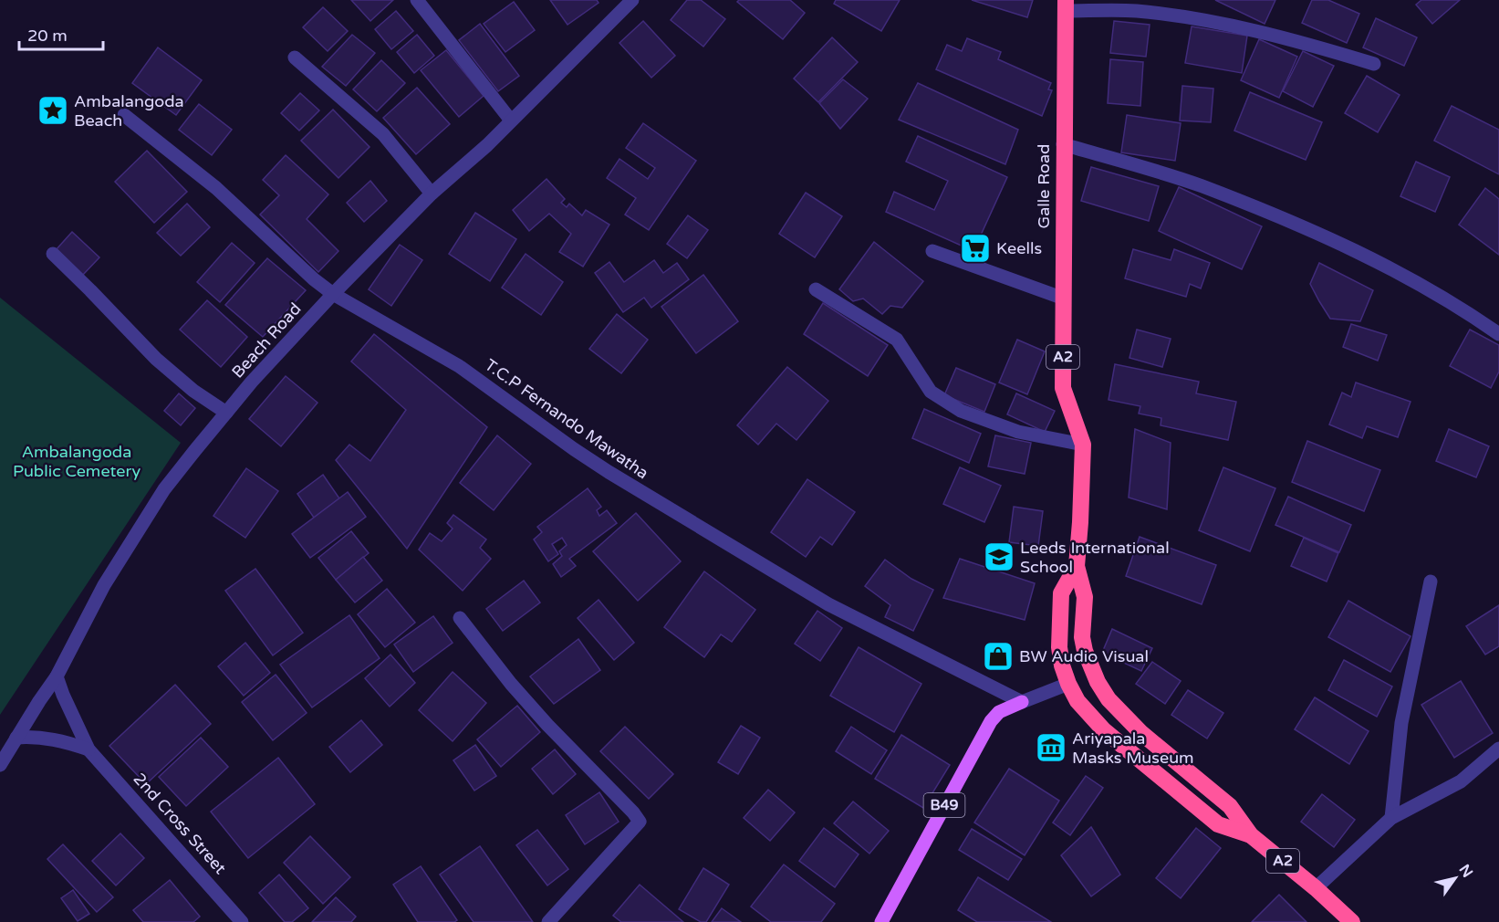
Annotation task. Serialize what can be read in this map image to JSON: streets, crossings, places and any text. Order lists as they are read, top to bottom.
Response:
{
  "streets": {
    "highway": ["Galle Road", "A2"],
    "main road": ["B49"],
    "street": ["Beach Road", "T.C.P Fernando Mawatha", "2nd Cross Street"]
  },
  "crossings": [
    ["Beach Road", "T.C.P Fernando Mawatha"],
    ["Beach Road", "2nd Cross Street"],
    ["T.C.P Fernando Mawatha", "B49"]
  ],
  "parks": ["Ambalangoda Public Cemetery"],
  "places": {
    "place": ["Ambalangoda Beach"],
    "supermarket": ["Keells"],
    "school or university": ["Leeds International School"],
    "shop": ["BW Audio Visual"],
    "museum": ["Ariyapala Masks Museum"]
  },
  "scale_bar": "20 m",
  "north": "top right"
}
